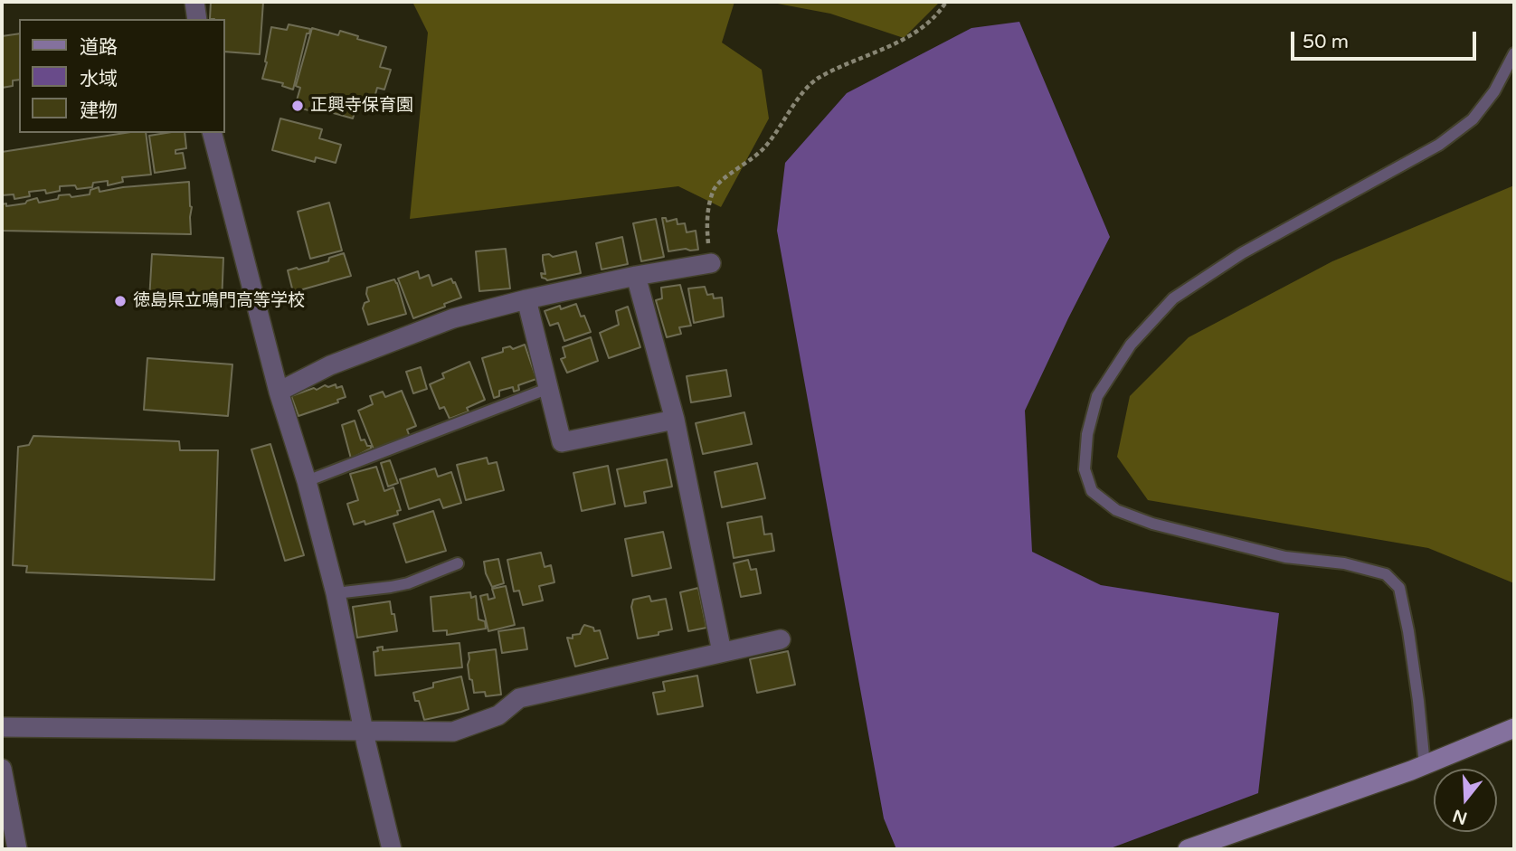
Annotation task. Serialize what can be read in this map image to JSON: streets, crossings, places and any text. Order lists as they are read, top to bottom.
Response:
{
  "places": ["正興寺保育園", "徳島県立鳴門高等学校"],
  "legend": ["道路", "水域", "建物"],
  "scale_bar": "50 m",
  "north": "bottom"
}
